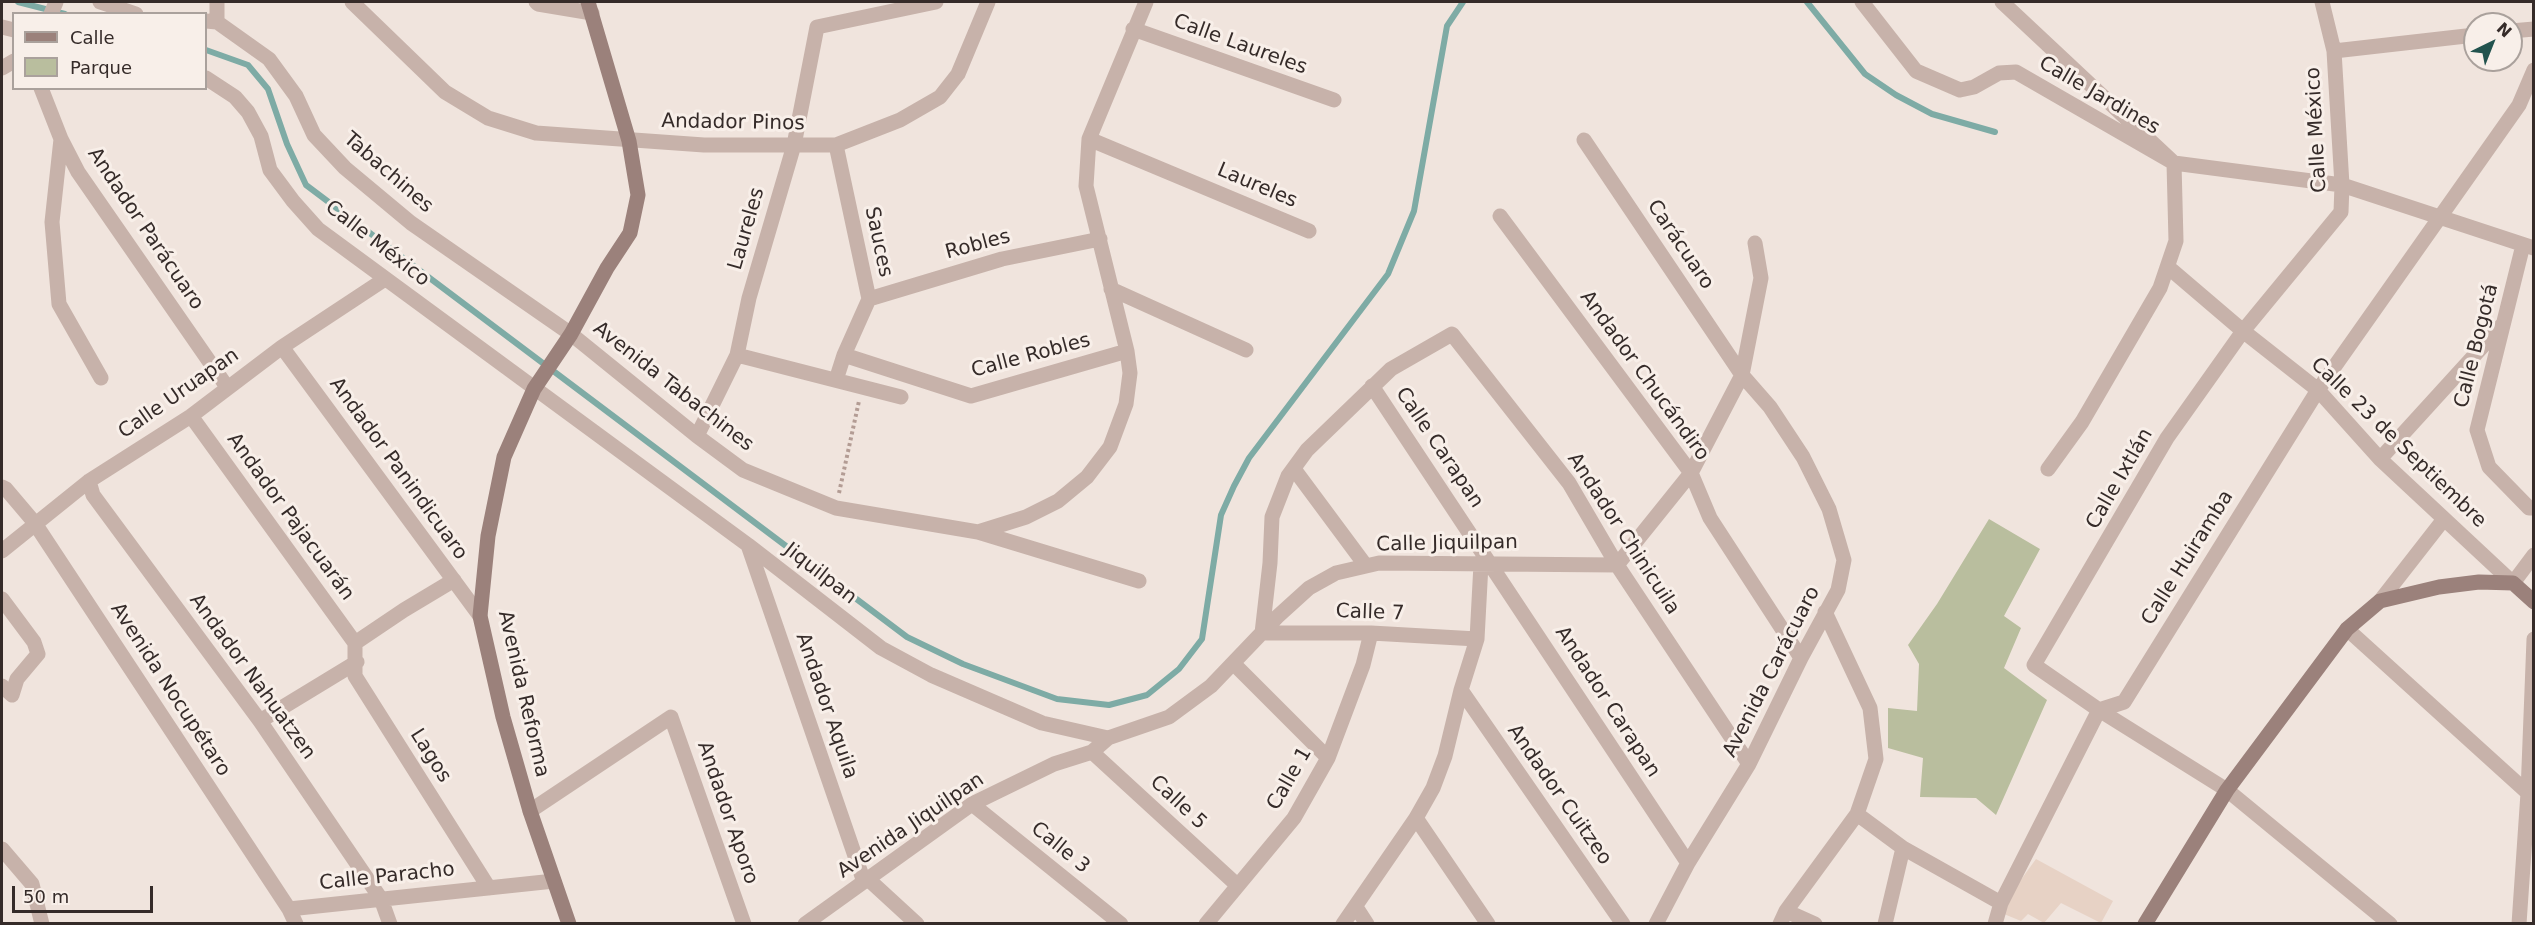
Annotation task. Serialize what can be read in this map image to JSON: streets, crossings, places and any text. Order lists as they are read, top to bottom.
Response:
{
  "streets": {
    "street": [
      "Calle Laureles",
      "Calle Jardines",
      "Andador Pinos",
      "Calle México",
      "Tabachines",
      "Laureles",
      "Andador Parácuaro",
      "Sauces",
      "Robles",
      "Carácuaro",
      "Calle Bogotá",
      "Calle Robles",
      "Andador Chucándiro",
      "Avenida Tabachines",
      "Calle Uruapan",
      "Calle 23 de Septiembre",
      "Calle Carapan",
      "Andador Panindicuaro",
      "Calle Ixtlán",
      "Andador Pajacuarán",
      "Andador Chinicuila",
      "Calle Jiquilpan",
      "Calle Huiramba",
      "Jiquilpan",
      "Calle 7",
      "Avenida Carácuaro",
      "Andador Nahuatzen",
      "Avenida Nocupétaro",
      "Avenida Reforma",
      "Andador Carapan",
      "Andador Aquila",
      "Lagos",
      "Calle 1",
      "Andador Cuitzeo",
      "Calle 5",
      "Andador Aporo",
      "Avenida Jiquilpan",
      "Calle 3",
      "Calle Paracho"
    ]
  },
  "crossings": [
    ["Calle Laureles", "Avenida Tabachines"],
    ["Andador Pinos", "Laureles"],
    ["Andador Pinos", "Sauces"],
    ["Andador Pinos", "Avenida Reforma"],
    ["Calle México", "Calle Uruapan"],
    ["Calle México", "Calle 23 de Septiembre"],
    ["Calle México", "Calle Ixtlán"],
    ["Calle México", "Jiquilpan"],
    ["Calle México", "Avenida Reforma"],
    ["Tabachines", "Avenida Tabachines"],
    ["Tabachines", "Avenida Reforma"],
    ["Laureles", "Avenida Tabachines"],
    ["Andador Parácuaro", "Calle Uruapan"],
    ["Sauces", "Robles"],
    ["Sauces", "Calle Robles"],
    ["Robles", "Avenida Tabachines"],
    ["Carácuaro", "Avenida Carácuaro"],
    ["Calle Robles", "Avenida Tabachines"],
    ["Andador Chucándiro", "Avenida Carácuaro"],
    ["Avenida Tabachines", "Avenida Reforma"],
    ["Calle Uruapan", "Andador Panindicuaro"],
    ["Calle Uruapan", "Andador Pajacuarán"],
    ["Calle Uruapan", "Andador Nahuatzen"],
    ["Calle Uruapan", "Avenida Nocupétaro"],
    ["Calle 23 de Septiembre", "Calle Ixtlán"],
    ["Calle 23 de Septiembre", "Calle Huiramba"],
    ["Calle Carapan", "Andador Chinicuila"],
    ["Calle Carapan", "Calle Jiquilpan"],
    ["Calle Carapan", "Andador Carapan"],
    ["Andador Panindicuaro", "Avenida Reforma"],
    ["Calle Ixtlán", "Calle Huiramba"],
    ["Andador Pajacuarán", "Lagos"],
    ["Andador Chinicuila", "Calle Jiquilpan"],
    ["Andador Chinicuila", "Avenida Carácuaro"],
    ["Calle Jiquilpan", "Jiquilpan"],
    ["Calle Jiquilpan", "Calle 7"],
    ["Calle Jiquilpan", "Andador Carapan"],
    ["Calle Jiquilpan", "Avenida Jiquilpan"],
    ["Jiquilpan", "Avenida Reforma"],
    ["Jiquilpan", "Andador Aquila"],
    ["Jiquilpan", "Avenida Jiquilpan"],
    ["Calle 7", "Calle 1"],
    ["Avenida Carácuaro", "Andador Carapan"],
    ["Andador Nahuatzen", "Calle Paracho"],
    ["Avenida Nocupétaro", "Calle Paracho"],
    ["Avenida Reforma", "Andador Aporo"],
    ["Avenida Reforma", "Calle Paracho"],
    ["Andador Aquila", "Avenida Jiquilpan"],
    ["Lagos", "Calle Paracho"],
    ["Calle 1", "Calle 5"],
    ["Calle 5", "Avenida Jiquilpan"],
    ["Avenida Jiquilpan", "Calle 3"]
  ],
  "legend": ["Calle", "Parque"],
  "scale_bar": "50 m",
  "north": "top right"
}
